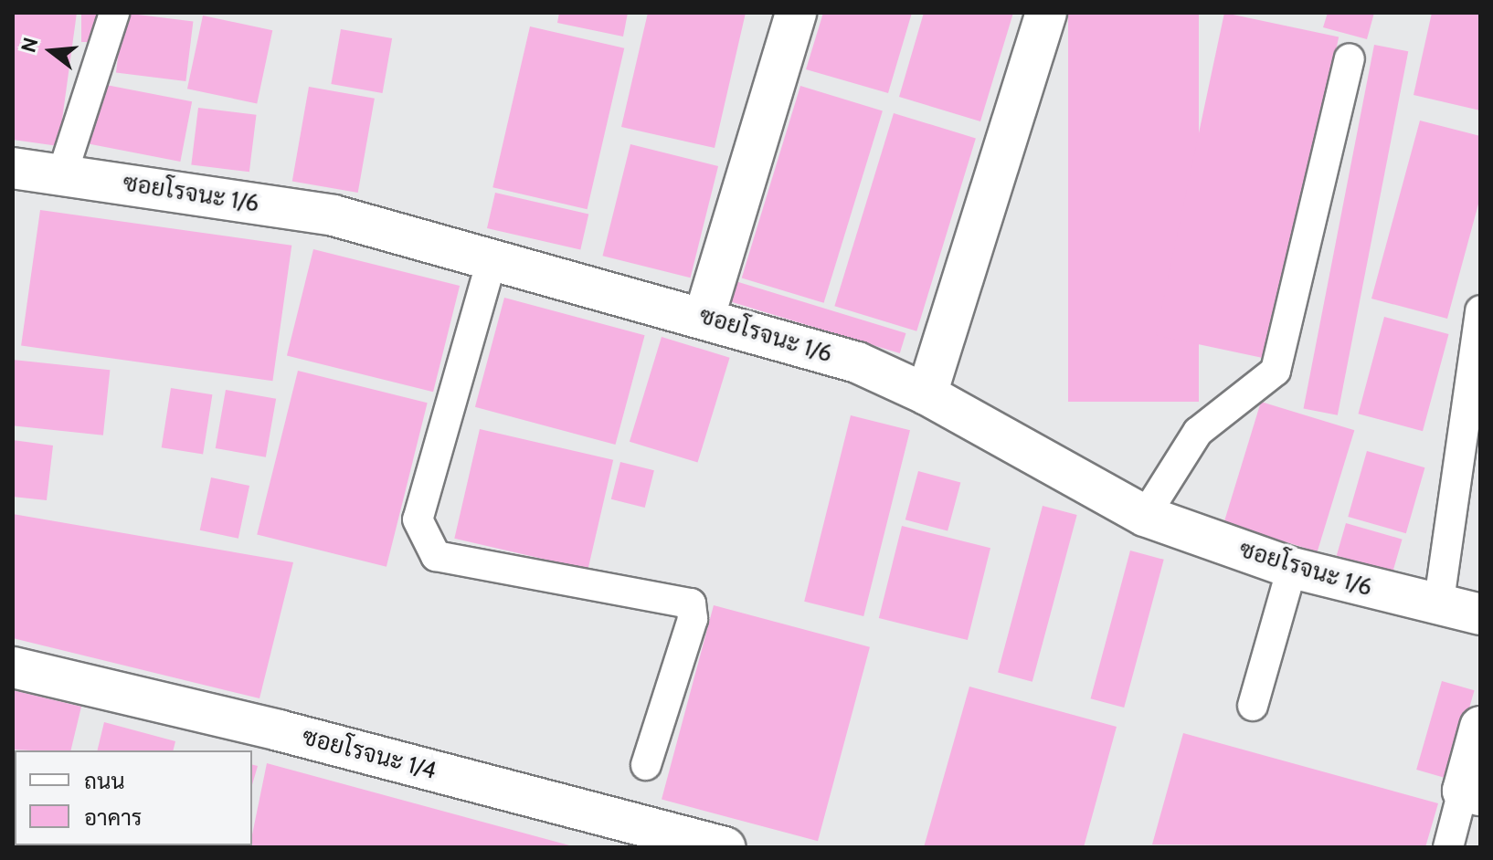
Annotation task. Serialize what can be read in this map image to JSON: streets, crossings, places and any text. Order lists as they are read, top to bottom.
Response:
{
  "streets": {
    "street": ["ซอยโรจนะ 1/6", "ซอยโรจนะ 1/4"]
  },
  "legend": ["ถนน", "อาคาร"],
  "north": "left"
}
